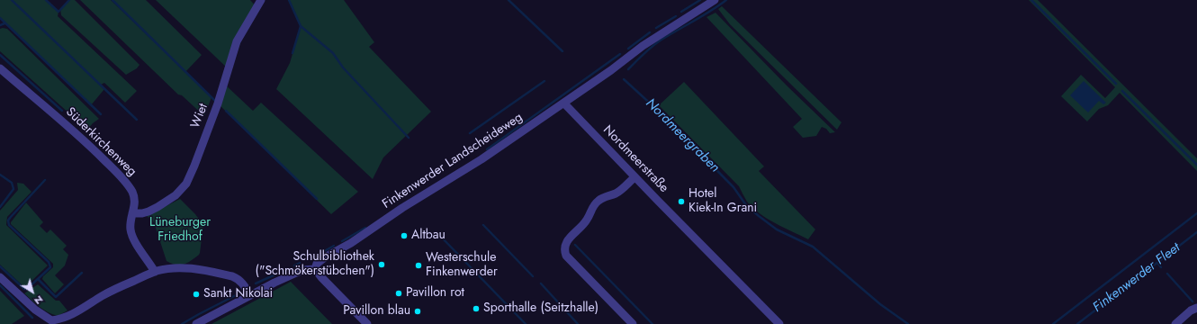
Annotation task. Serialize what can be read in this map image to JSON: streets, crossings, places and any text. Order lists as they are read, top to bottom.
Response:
{
  "streets": {
    "street": [
      "Wiet",
      "Süderkirchenweg",
      "Nordmeerstraße",
      "Finkenwerder Landscheideweg"
    ]
  },
  "crossings": [
    ["Wiet", "Süderkirchenweg"],
    ["Nordmeerstraße", "Finkenwerder Landscheideweg"]
  ],
  "water": ["Nordmeergraben", "Finkenwerder Fleet"],
  "parks": ["Lüneburger Friedhof"],
  "places": [
    "Hotel Kiek-In Grani",
    "Altbau",
    "Schulbibliothek (\"Schmökerstübchen\")",
    "Westerschule Finkenwerder",
    "Pavillon rot",
    "Sankt Nikolai",
    "Sporthalle (Seitzhalle)",
    "Pavillon blau"
  ],
  "north": "bottom right"
}
